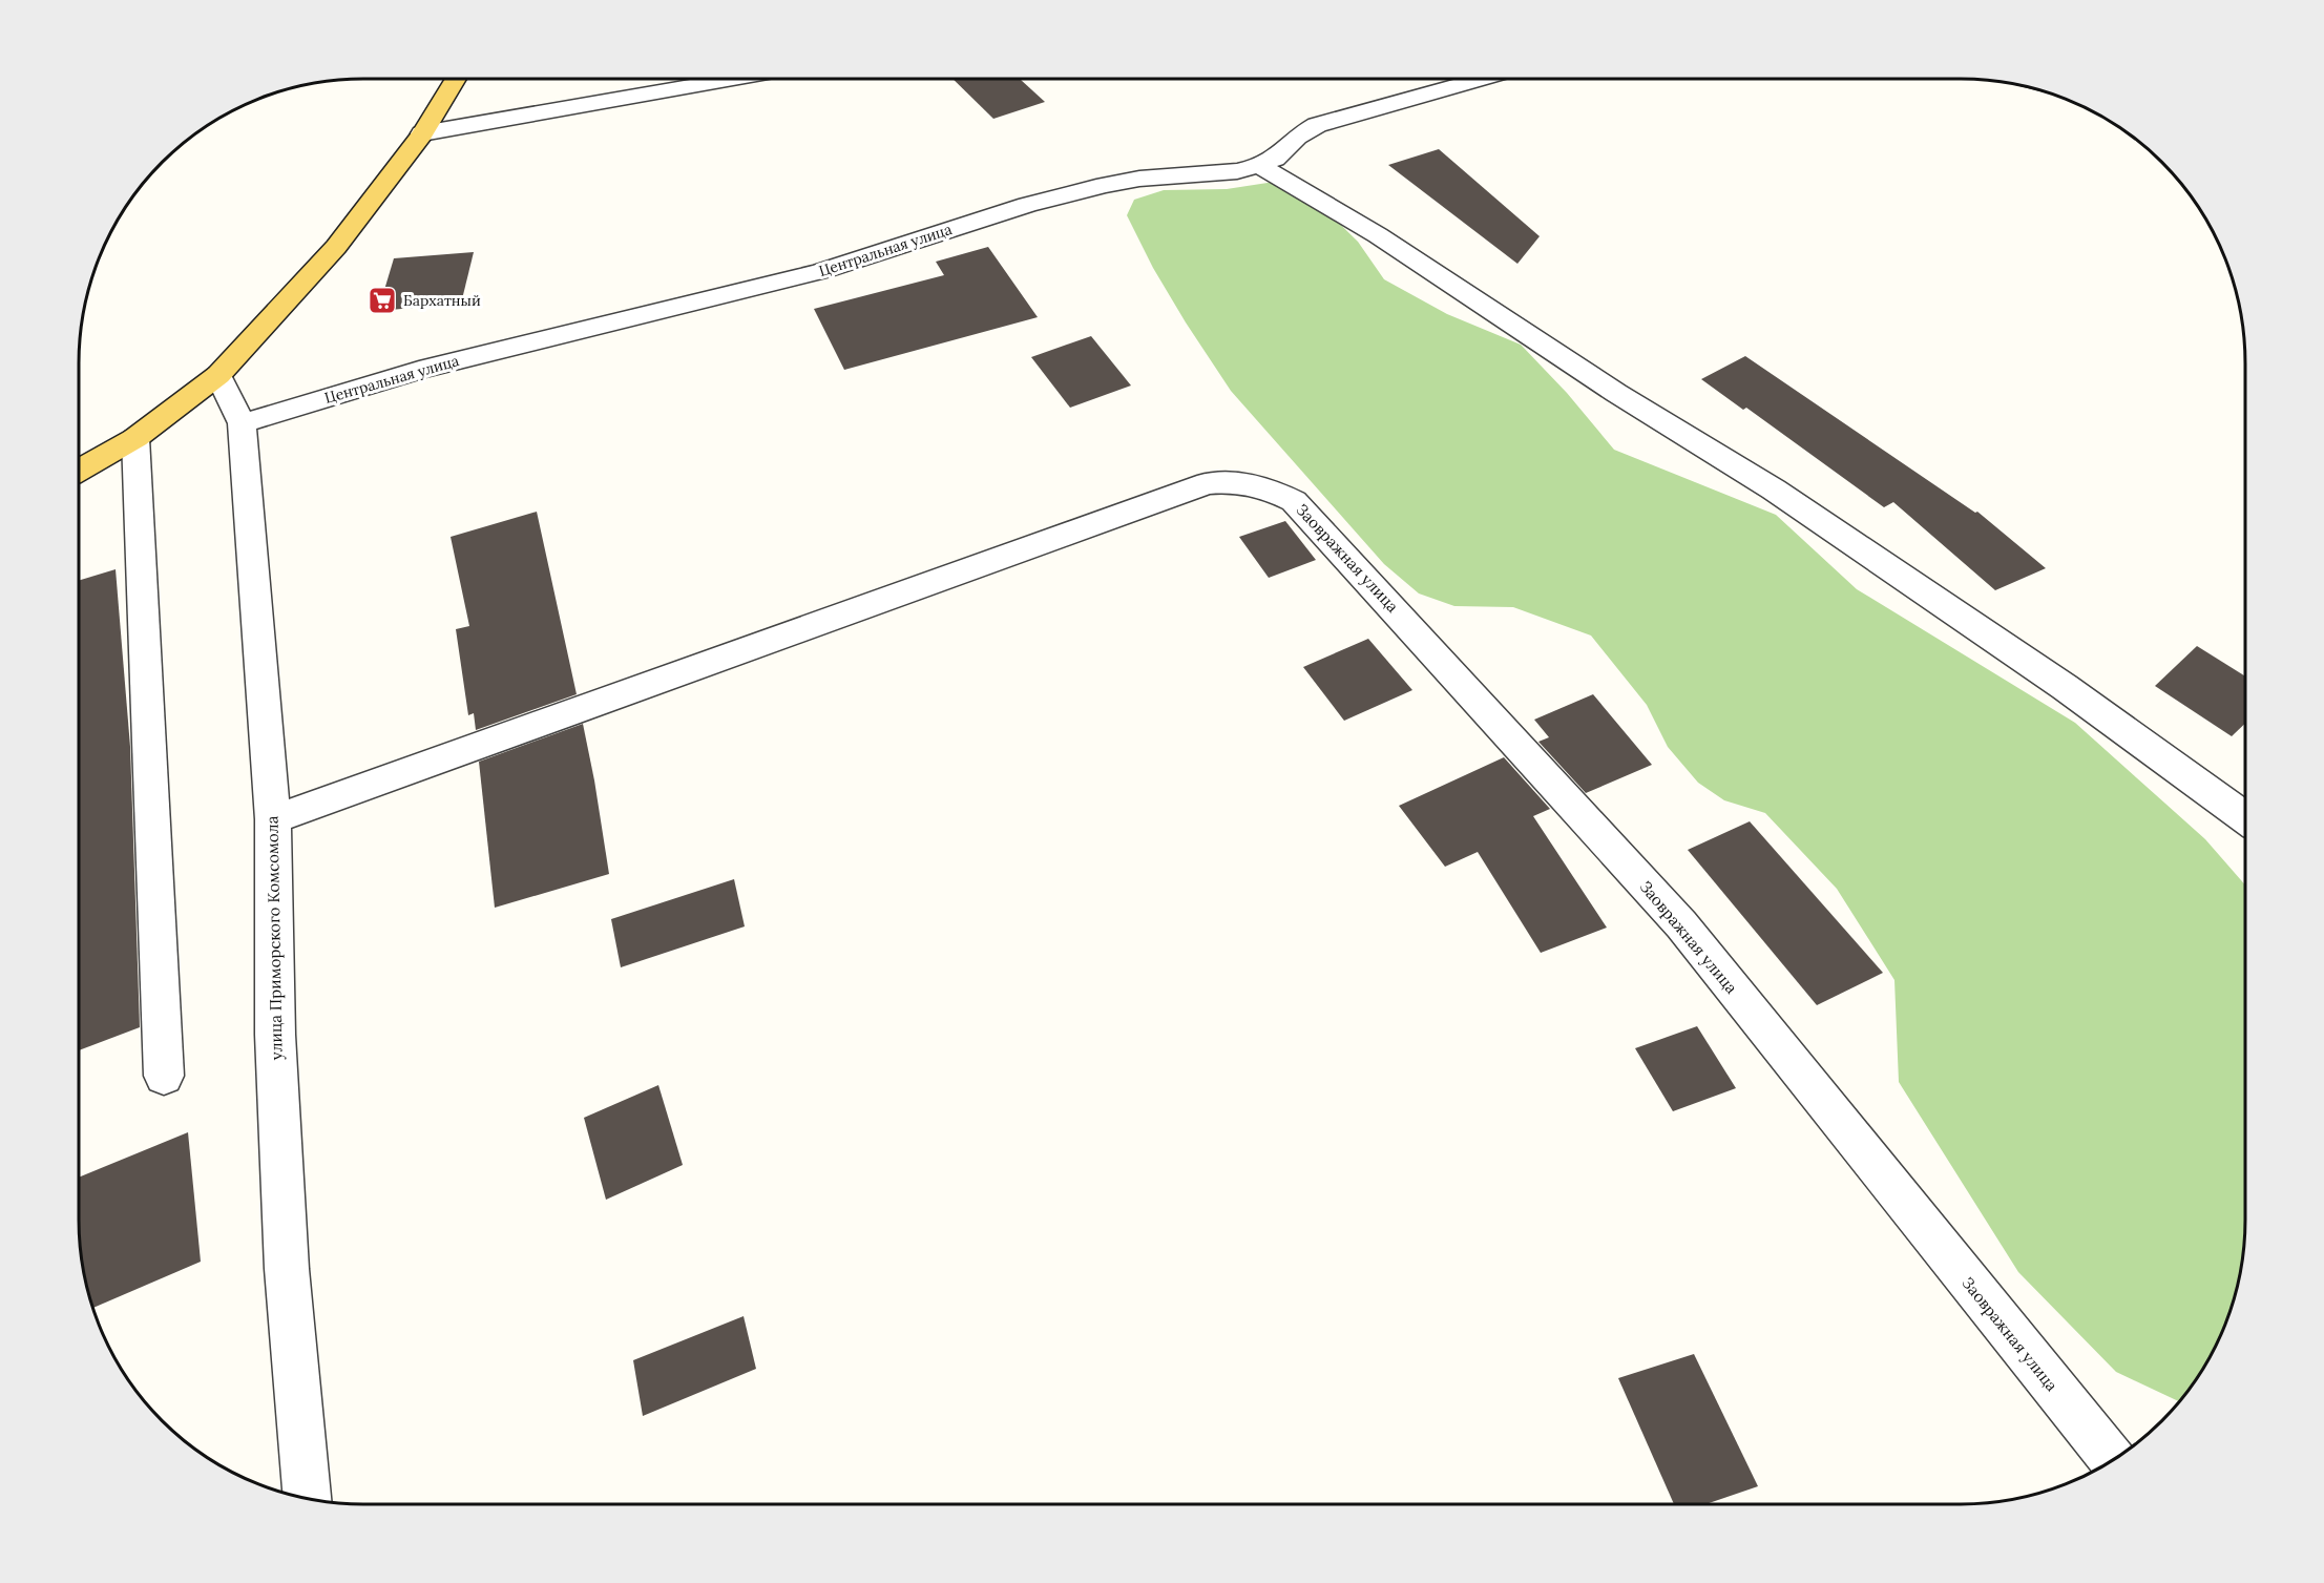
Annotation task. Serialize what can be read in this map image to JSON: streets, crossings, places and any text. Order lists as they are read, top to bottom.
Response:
{
  "streets": {
    "street": ["Центральная улица", "Заовражная улица", "улица Приморского Комсомола"]
  },
  "crossings": [
    ["Центральная улица", "улица Приморского Комсомола"],
    ["Заовражная улица", "улица Приморского Комсомола"]
  ],
  "places": {
    "supermarket": ["Бархатный"]
  }
}
